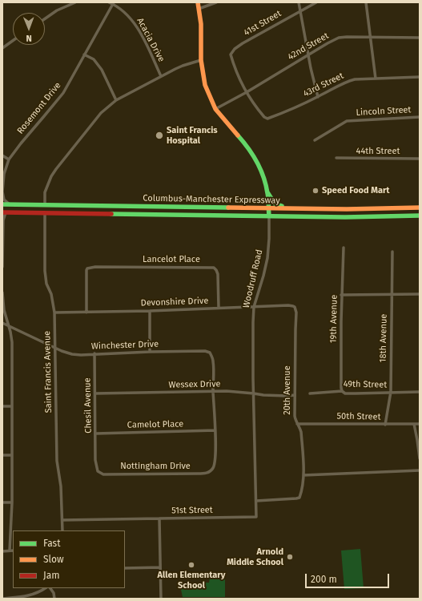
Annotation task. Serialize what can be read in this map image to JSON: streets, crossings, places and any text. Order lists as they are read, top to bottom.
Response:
{
  "streets": {
    "main road": ["Columbus-Manchester Expressway", "Woodruff Road"],
    "street": [
      "41st Street",
      "Acacia Drive",
      "42nd Street",
      "43rd Street",
      "Rosemont Drive",
      "Lincoln Street",
      "44th Street",
      "Lancelot Place",
      "Devonshire Drive",
      "19th Avenue",
      "18th Avenue",
      "Winchester Drive",
      "Saint Francis Avenue",
      "Wessex Drive",
      "49th Street",
      "20th Avenue",
      "Chesil Avenue",
      "50th Street",
      "Camelot Place",
      "Nottingham Drive",
      "51st Street"
    ]
  },
  "crossings": [
    ["41st Street", "42nd Street"],
    ["41st Street", "43rd Street"],
    ["Acacia Drive", "Rosemont Drive"],
    ["42nd Street", "43rd Street"],
    ["42nd Street", "Woodruff Road"],
    ["Rosemont Drive", "Columbus-Manchester Expressway"],
    ["Columbus-Manchester Expressway", "Woodruff Road"],
    ["Columbus-Manchester Expressway", "Saint Francis Avenue"],
    ["Lancelot Place", "Devonshire Drive"],
    ["Woodruff Road", "Devonshire Drive"],
    ["Woodruff Road", "Wessex Drive"],
    ["Woodruff Road", "20th Avenue"],
    ["Woodruff Road", "51st Street"],
    ["Devonshire Drive", "Saint Francis Avenue"],
    ["Devonshire Drive", "20th Avenue"],
    ["19th Avenue", "49th Street"],
    ["18th Avenue", "49th Street"],
    ["18th Avenue", "50th Street"],
    ["Winchester Drive", "Saint Francis Avenue"],
    ["Winchester Drive", "Wessex Drive"],
    ["Winchester Drive", "Chesil Avenue"],
    ["Saint Francis Avenue", "51st Street"],
    ["Wessex Drive", "20th Avenue"],
    ["Wessex Drive", "Chesil Avenue"],
    ["20th Avenue", "50th Street"],
    ["20th Avenue", "51st Street"],
    ["Chesil Avenue", "Camelot Place"],
    ["Chesil Avenue", "Nottingham Drive"],
    ["Camelot Place", "Nottingham Drive"]
  ],
  "places": [
    "Saint Francis Hospital",
    "Speed Food Mart",
    "Arnold Middle School",
    "Allen Elementary School"
  ],
  "legend": ["Fast", "Slow", "Jam"],
  "scale_bar": "200 m",
  "north": "bottom"
}
